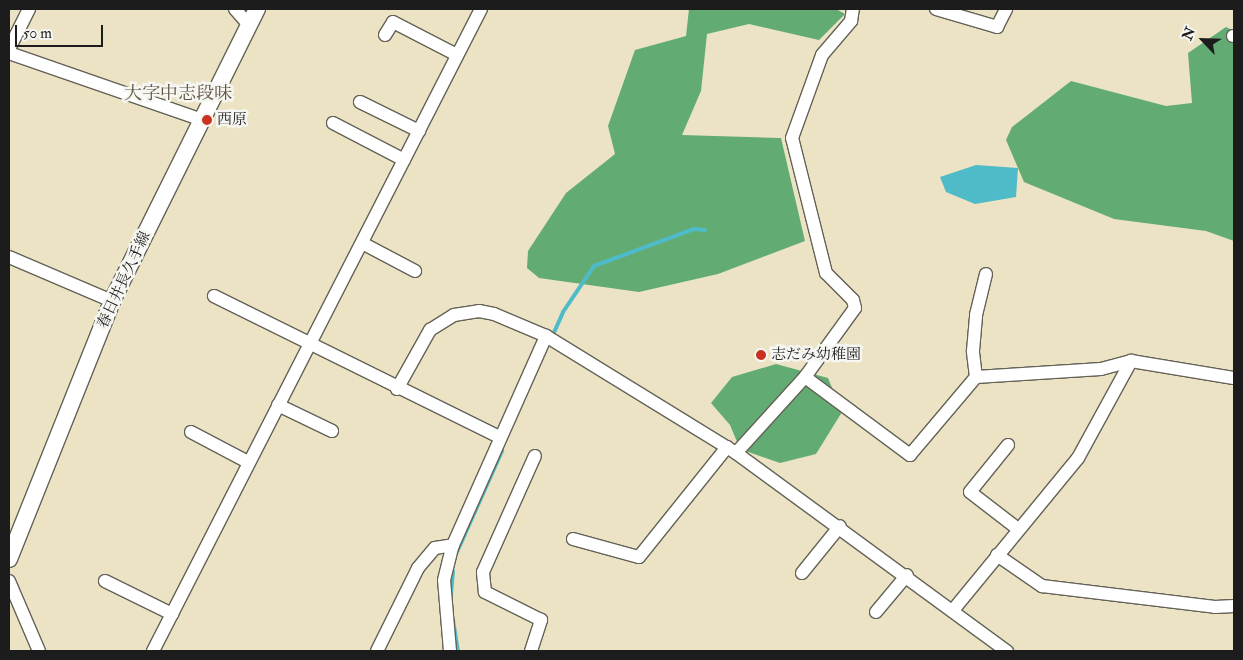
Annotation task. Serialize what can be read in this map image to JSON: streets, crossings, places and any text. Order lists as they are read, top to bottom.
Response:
{
  "streets": {
    "main road": ["春日井長久手線"]
  },
  "districts": ["大字中志段味"],
  "places": ["西原", "志だみ幼稚園"],
  "scale_bar": "50 m",
  "north": "top left"
}
